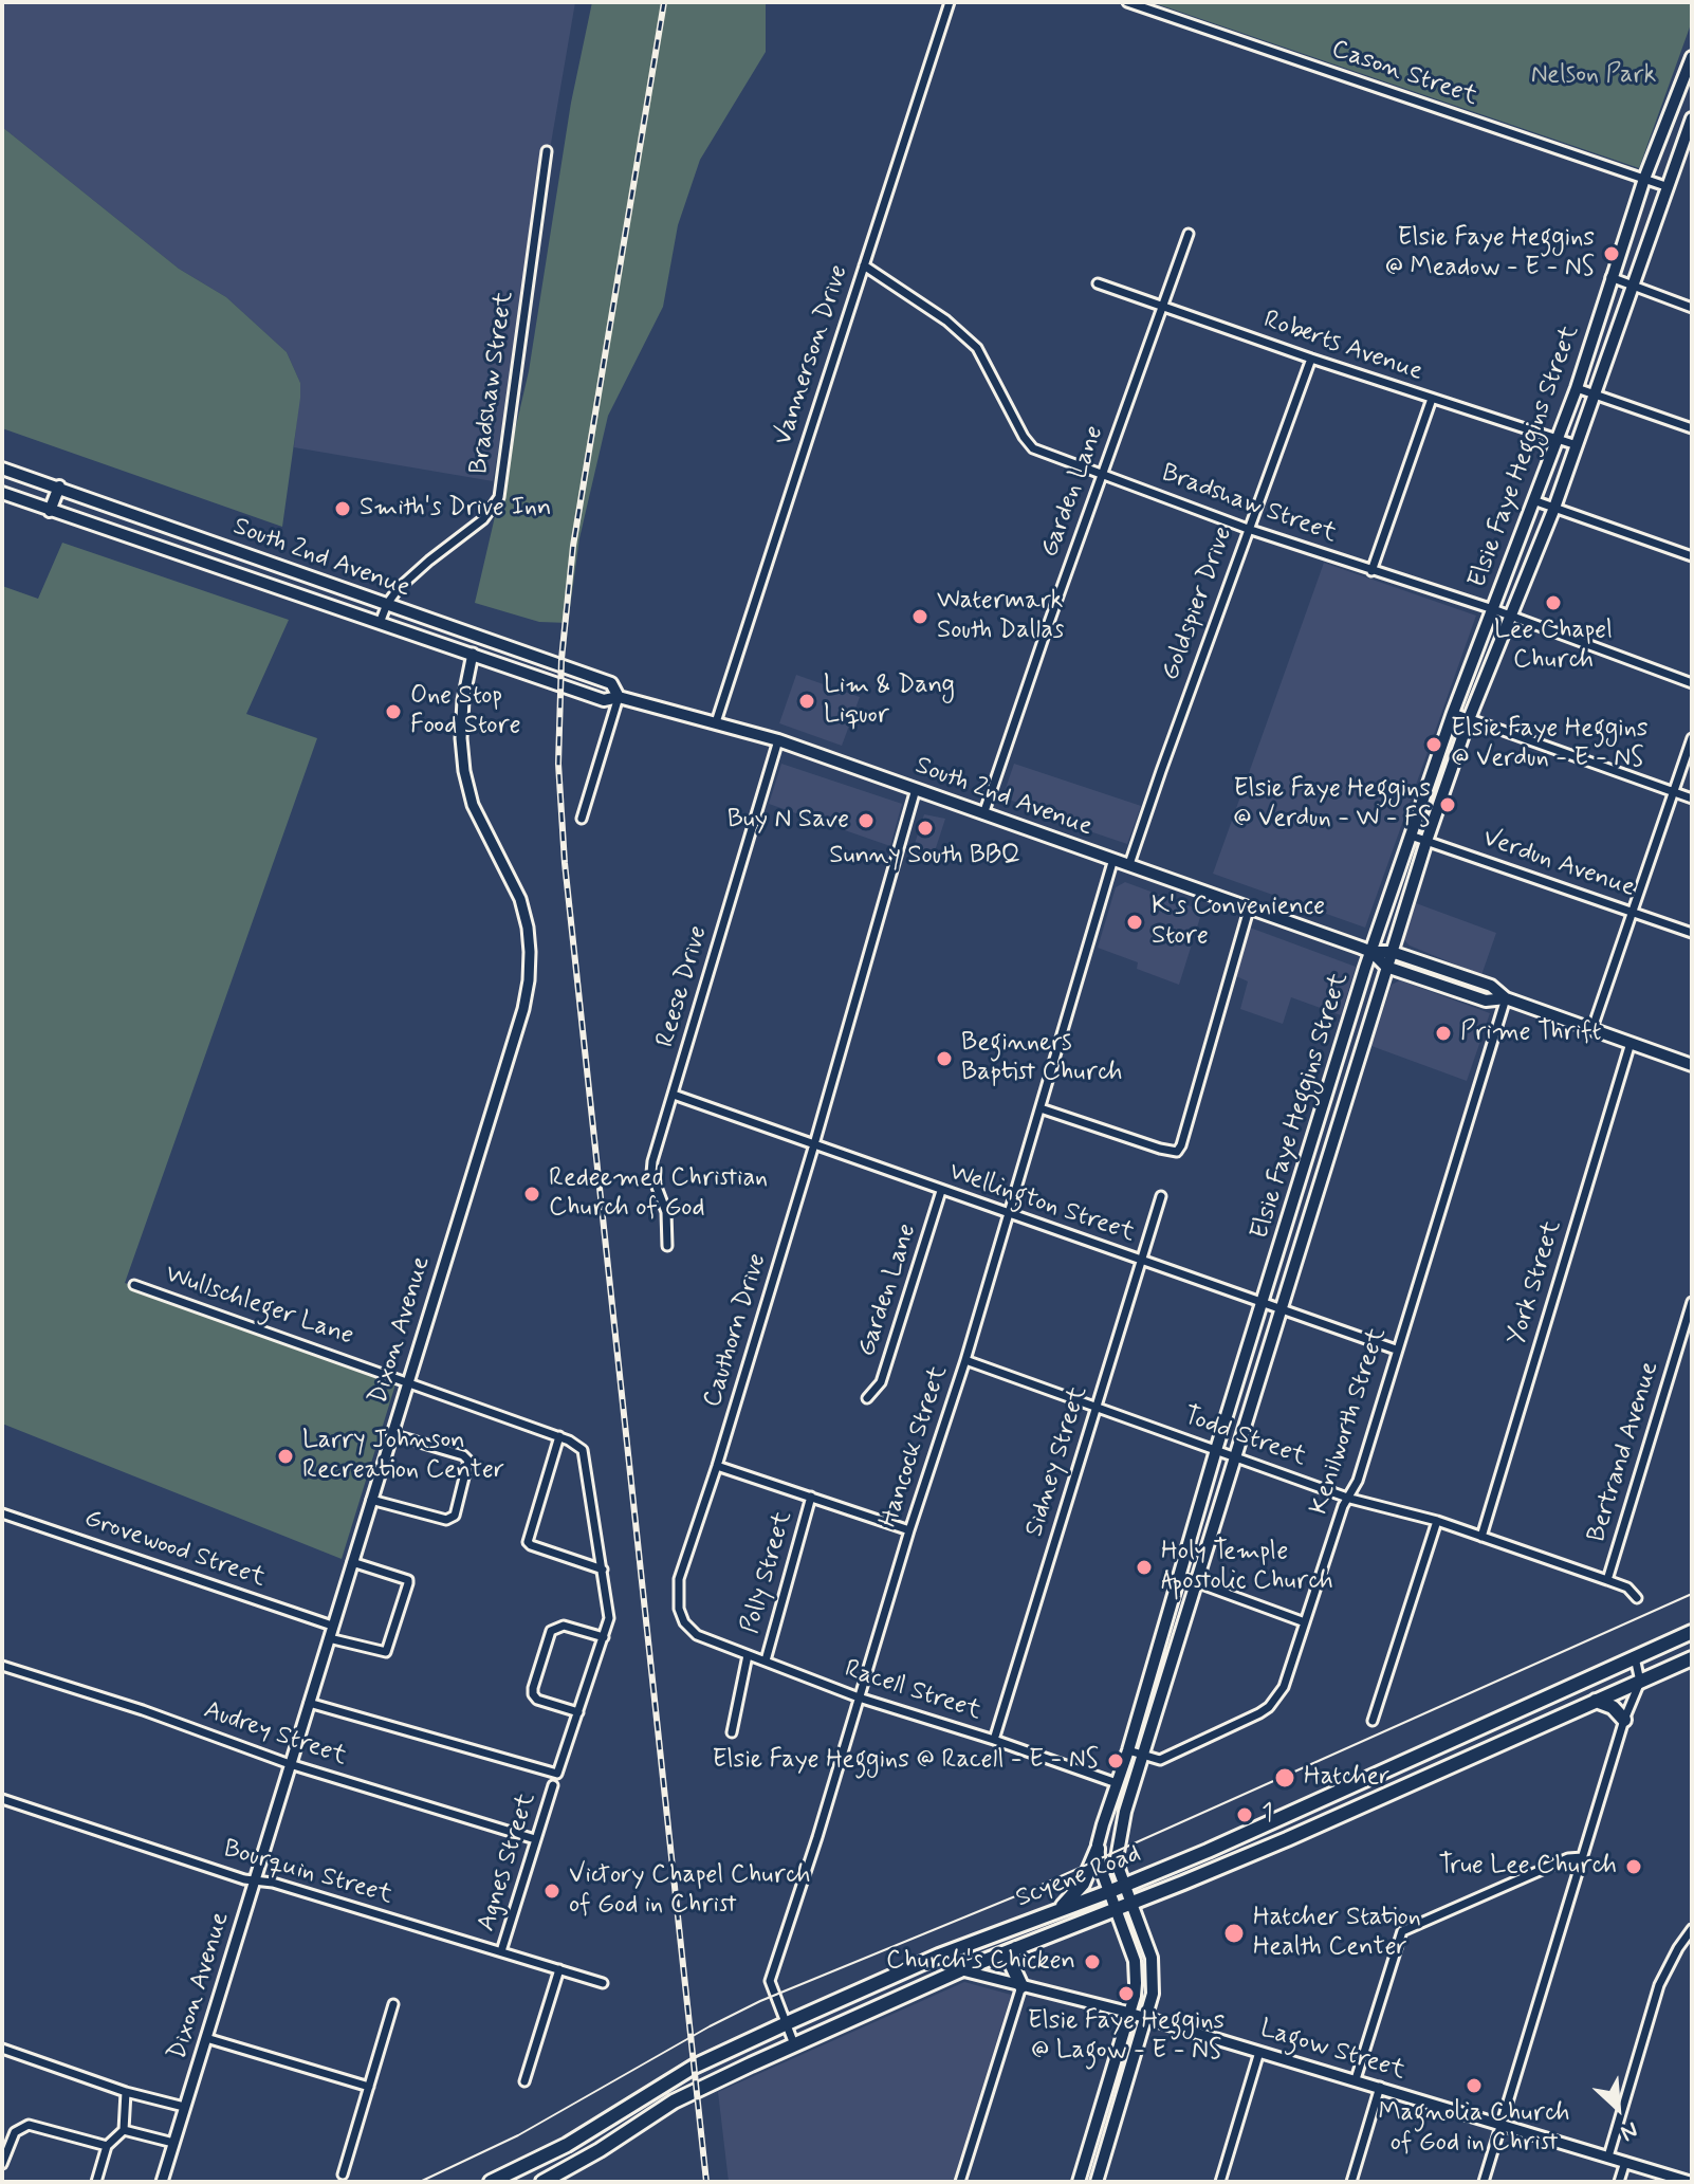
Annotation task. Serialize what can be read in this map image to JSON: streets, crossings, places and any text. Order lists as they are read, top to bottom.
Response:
{
  "streets": {
    "main road": ["Elsie Faye Heggins Street", "South 2nd Avenue", "Scyene Road"],
    "street": [
      "Cason Street",
      "Roberts Avenue",
      "Vannerson Drive",
      "Bradshaw Street",
      "Garden Lane",
      "Goldspier Drive",
      "Verdun Avenue",
      "Reese Drive",
      "Wellington Street",
      "York Street",
      "Wullschleger Lane",
      "Dixon Avenue",
      "Cauthorn Drive",
      "Kenilworth Street",
      "Todd Street",
      "Hancock Street",
      "Bertrand Avenue",
      "Sidney Street",
      "Grovewood Street",
      "Polly Street",
      "Racell Street",
      "Audrey Street",
      "Agnes Street",
      "Bourquin Street",
      "Lagow Street"
    ]
  },
  "crossings": [
    ["Cason Street", "Elsie Faye Heggins Street"],
    ["Roberts Avenue", "Elsie Faye Heggins Street"],
    ["Roberts Avenue", "Garden Lane"],
    ["Roberts Avenue", "Goldspier Drive"],
    ["Vannerson Drive", "Bradshaw Street"],
    ["Vannerson Drive", "South 2nd Avenue"],
    ["Bradshaw Street", "Elsie Faye Heggins Street"],
    ["Bradshaw Street", "Garden Lane"],
    ["Bradshaw Street", "South 2nd Avenue"],
    ["Bradshaw Street", "Goldspier Drive"],
    ["Elsie Faye Heggins Street", "South 2nd Avenue"],
    ["Elsie Faye Heggins Street", "Verdun Avenue"],
    ["Elsie Faye Heggins Street", "Wellington Street"],
    ["Elsie Faye Heggins Street", "Kenilworth Street"],
    ["Elsie Faye Heggins Street", "Todd Street"],
    ["Elsie Faye Heggins Street", "Racell Street"],
    ["Elsie Faye Heggins Street", "Scyene Road"],
    ["Elsie Faye Heggins Street", "Lagow Street"],
    ["Garden Lane", "South 2nd Avenue"],
    ["Garden Lane", "Wellington Street"],
    ["South 2nd Avenue", "Goldspier Drive"],
    ["South 2nd Avenue", "Reese Drive"],
    ["South 2nd Avenue", "York Street"],
    ["South 2nd Avenue", "Dixon Avenue"],
    ["South 2nd Avenue", "Cauthorn Drive"],
    ["South 2nd Avenue", "Kenilworth Street"],
    ["South 2nd Avenue", "Hancock Street"],
    ["Reese Drive", "Wellington Street"],
    ["Wellington Street", "Cauthorn Drive"],
    ["Wellington Street", "Kenilworth Street"],
    ["Wellington Street", "Hancock Street"],
    ["Wellington Street", "Sidney Street"],
    ["York Street", "Todd Street"],
    ["Wullschleger Lane", "Dixon Avenue"],
    ["Wullschleger Lane", "Agnes Street"],
    ["Dixon Avenue", "Grovewood Street"],
    ["Dixon Avenue", "Audrey Street"],
    ["Dixon Avenue", "Agnes Street"],
    ["Dixon Avenue", "Bourquin Street"],
    ["Cauthorn Drive", "Racell Street"],
    ["Kenilworth Street", "Todd Street"],
    ["Todd Street", "Hancock Street"],
    ["Todd Street", "Bertrand Avenue"],
    ["Todd Street", "Sidney Street"],
    ["Hancock Street", "Racell Street"],
    ["Hancock Street", "Scyene Road"],
    ["Sidney Street", "Racell Street"],
    ["Polly Street", "Racell Street"],
    ["Audrey Street", "Agnes Street"],
    ["Agnes Street", "Bourquin Street"],
    ["Scyene Road", "Lagow Street"]
  ],
  "parks": ["Nelson Park"],
  "places": [
    "Elsie Faye Heggins @ Meadow - E - NS",
    "Smith's Drive Inn",
    "Lee Chapel Church",
    "Watermark South Dallas",
    "Lim & Dang Liquor",
    "One Stop Food Store",
    "Elsie Faye Heggins @ Verdun - E - NS",
    "Elsie Faye Heggins @ Verdun - W - FS",
    "Buy N Save",
    "Sunny South BBQ",
    "K's Convenience Store",
    "Prime Thrift",
    "Beginners Baptist Church",
    "Redeemed Christian Church of God",
    "Larry Johnson Recreation Center",
    "Holy Temple Apostolic Church",
    "Elsie Faye Heggins @ Racell - E - NS",
    "Hatcher",
    "1",
    "True Lee Church",
    "Victory Chapel Church of God in Christ",
    "Hatcher Station Health Center",
    "Church's Chicken",
    "Elsie Faye Heggins @ Lagow - E - NS",
    "Magnolia Church of God in Christ"
  ],
  "north": "bottom right"
}
